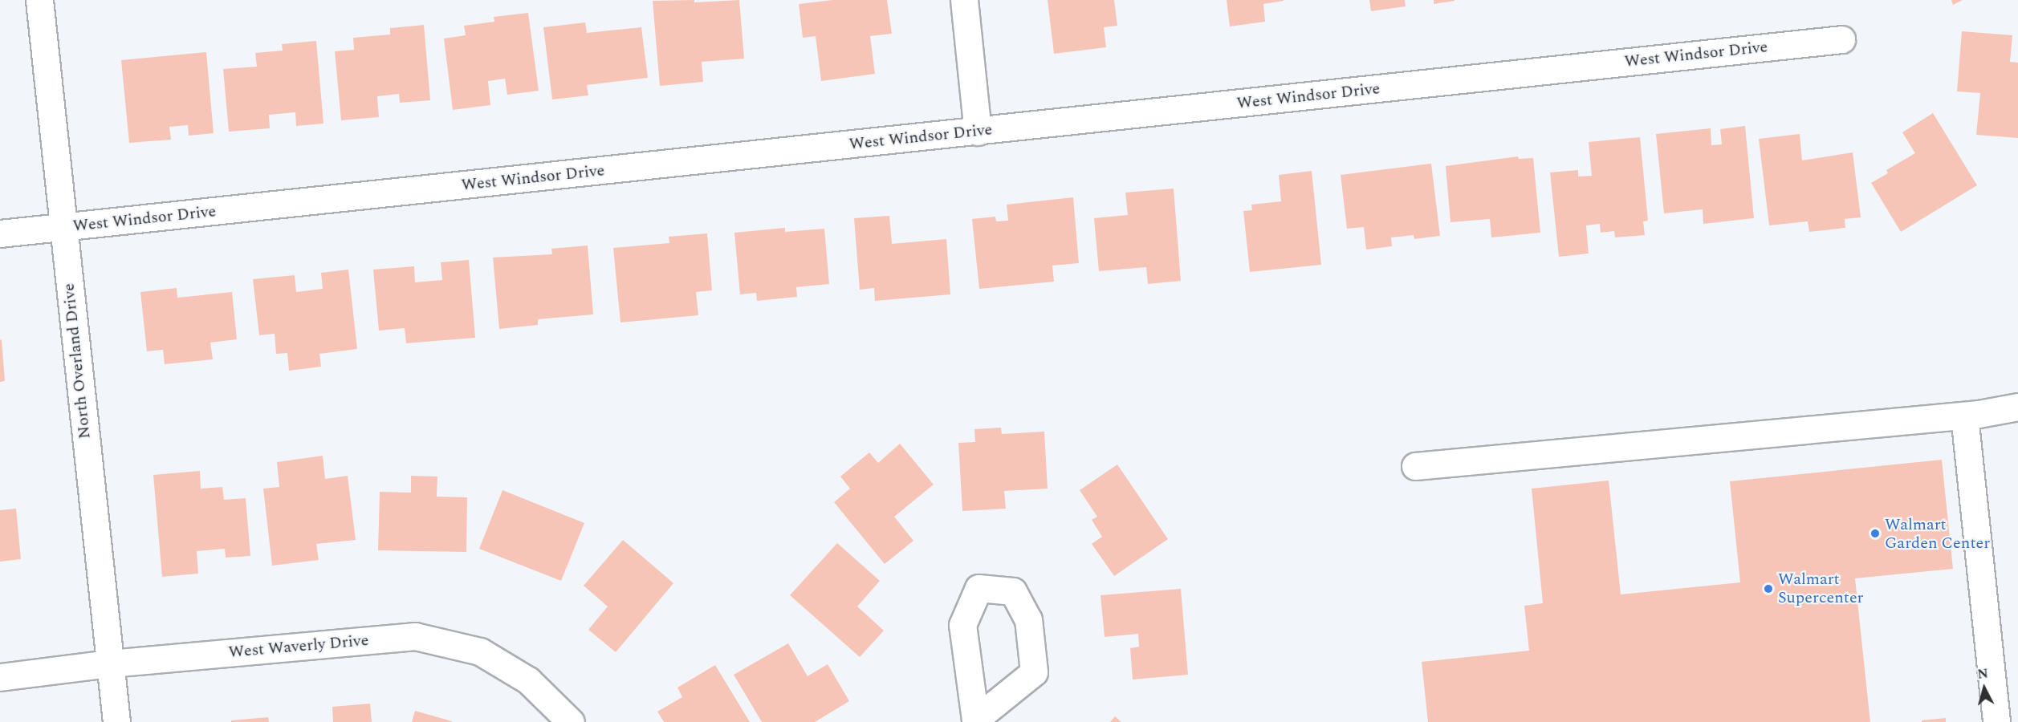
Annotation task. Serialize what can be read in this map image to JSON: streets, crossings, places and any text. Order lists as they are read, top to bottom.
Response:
{
  "streets": {
    "street": ["West Windsor Drive", "North Overland Drive", "West Waverly Drive"]
  },
  "crossings": [
    ["West Windsor Drive", "North Overland Drive"],
    ["North Overland Drive", "West Waverly Drive"]
  ],
  "places": ["Walmart Garden Center", "Walmart Supercenter"],
  "north": "top"
}
